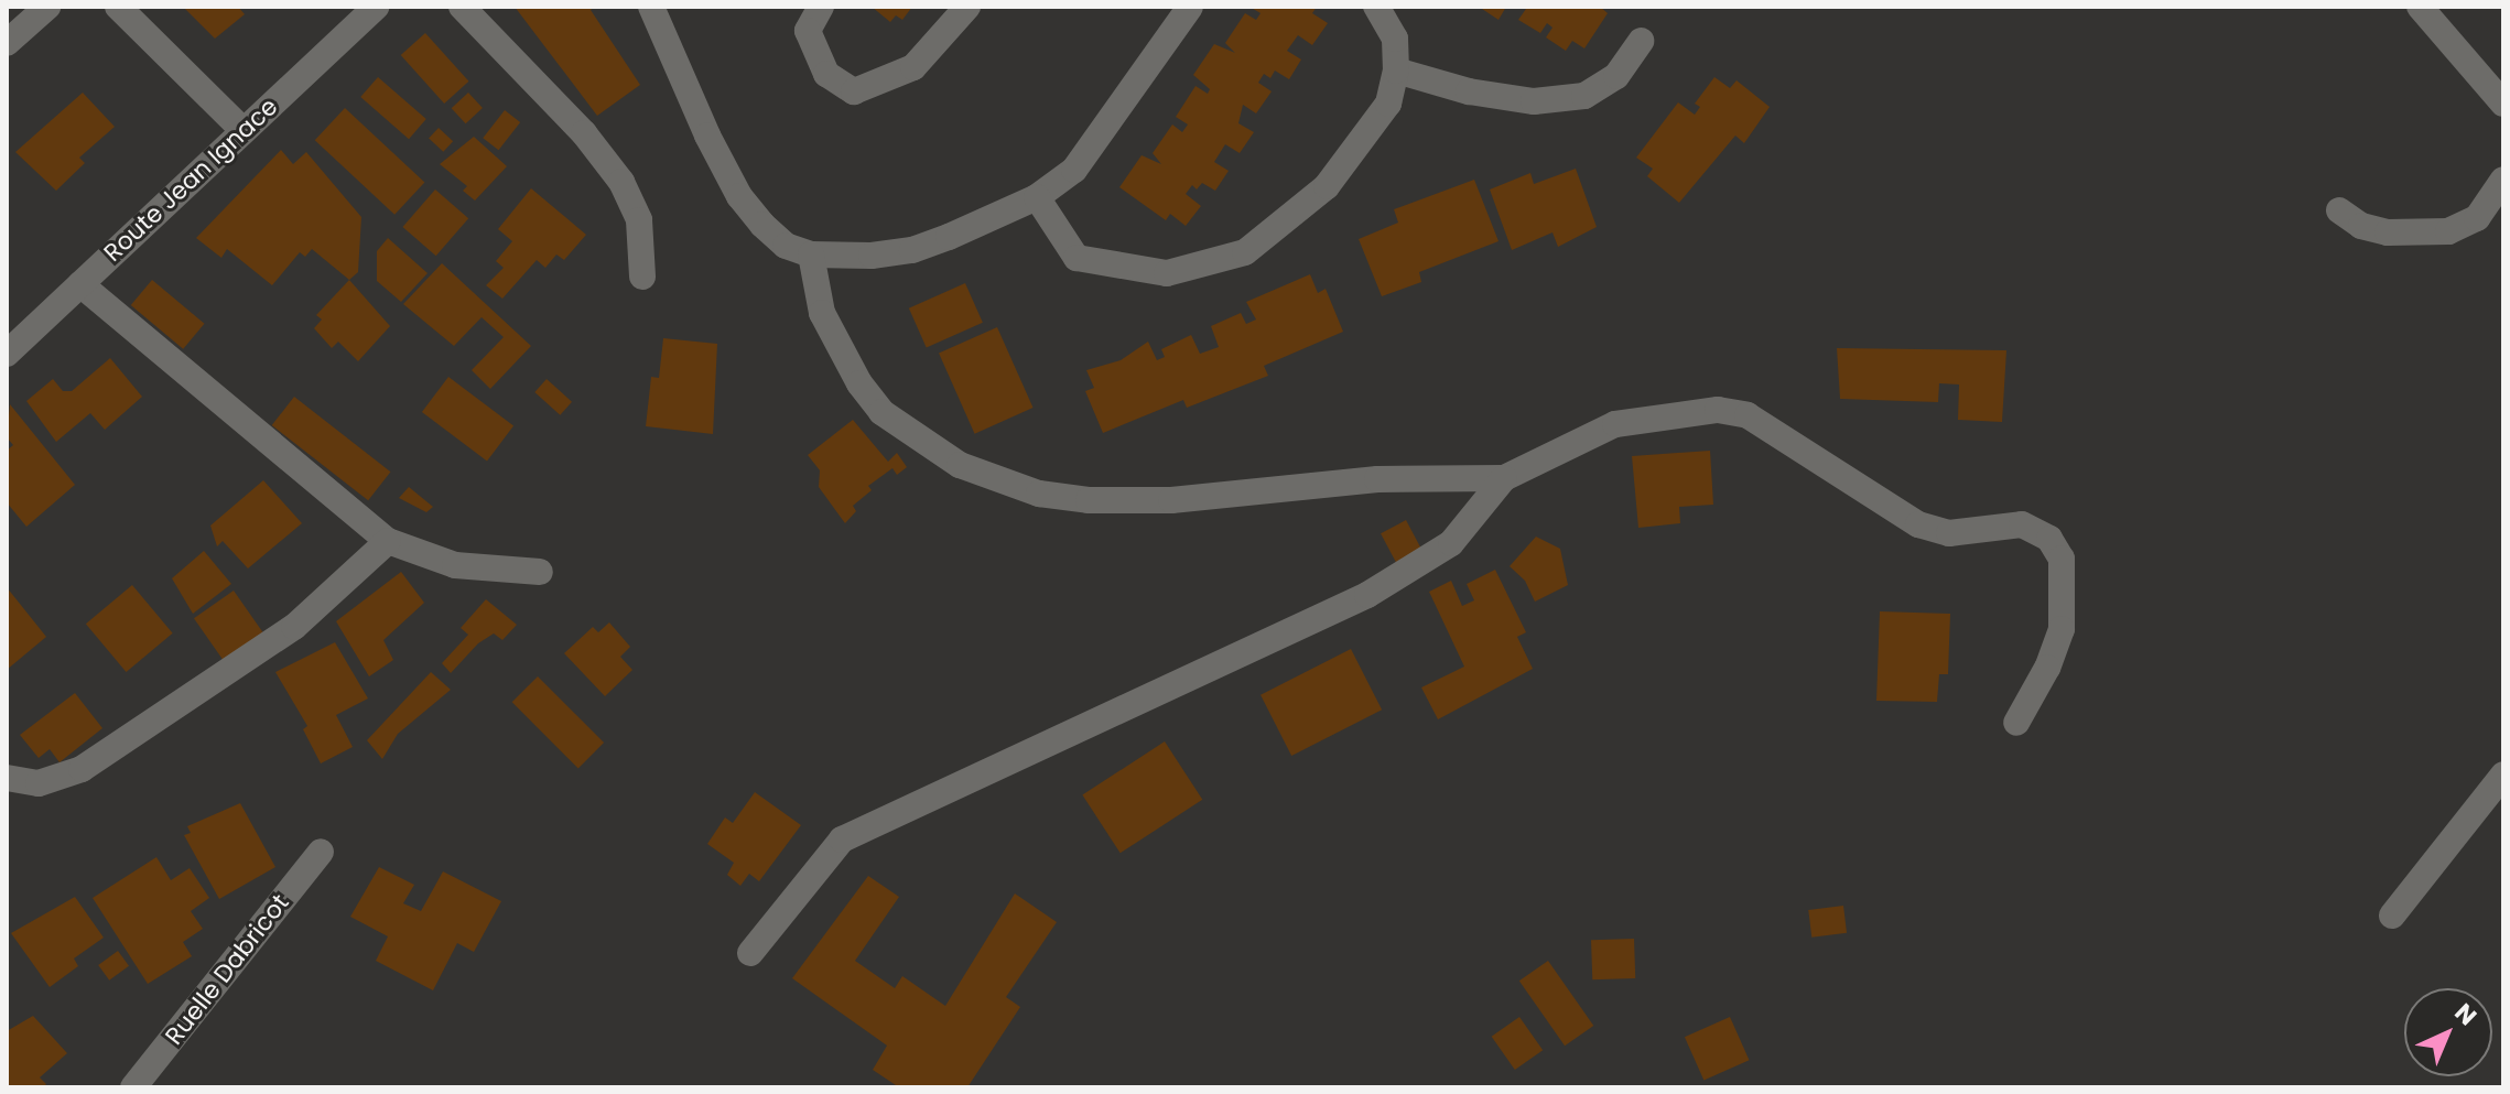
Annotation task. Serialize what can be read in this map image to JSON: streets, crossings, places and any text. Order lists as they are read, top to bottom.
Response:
{
  "streets": {
    "street": ["Route Jean Ignace", "Ruelle Dabricot"]
  },
  "north": "top right"
}
